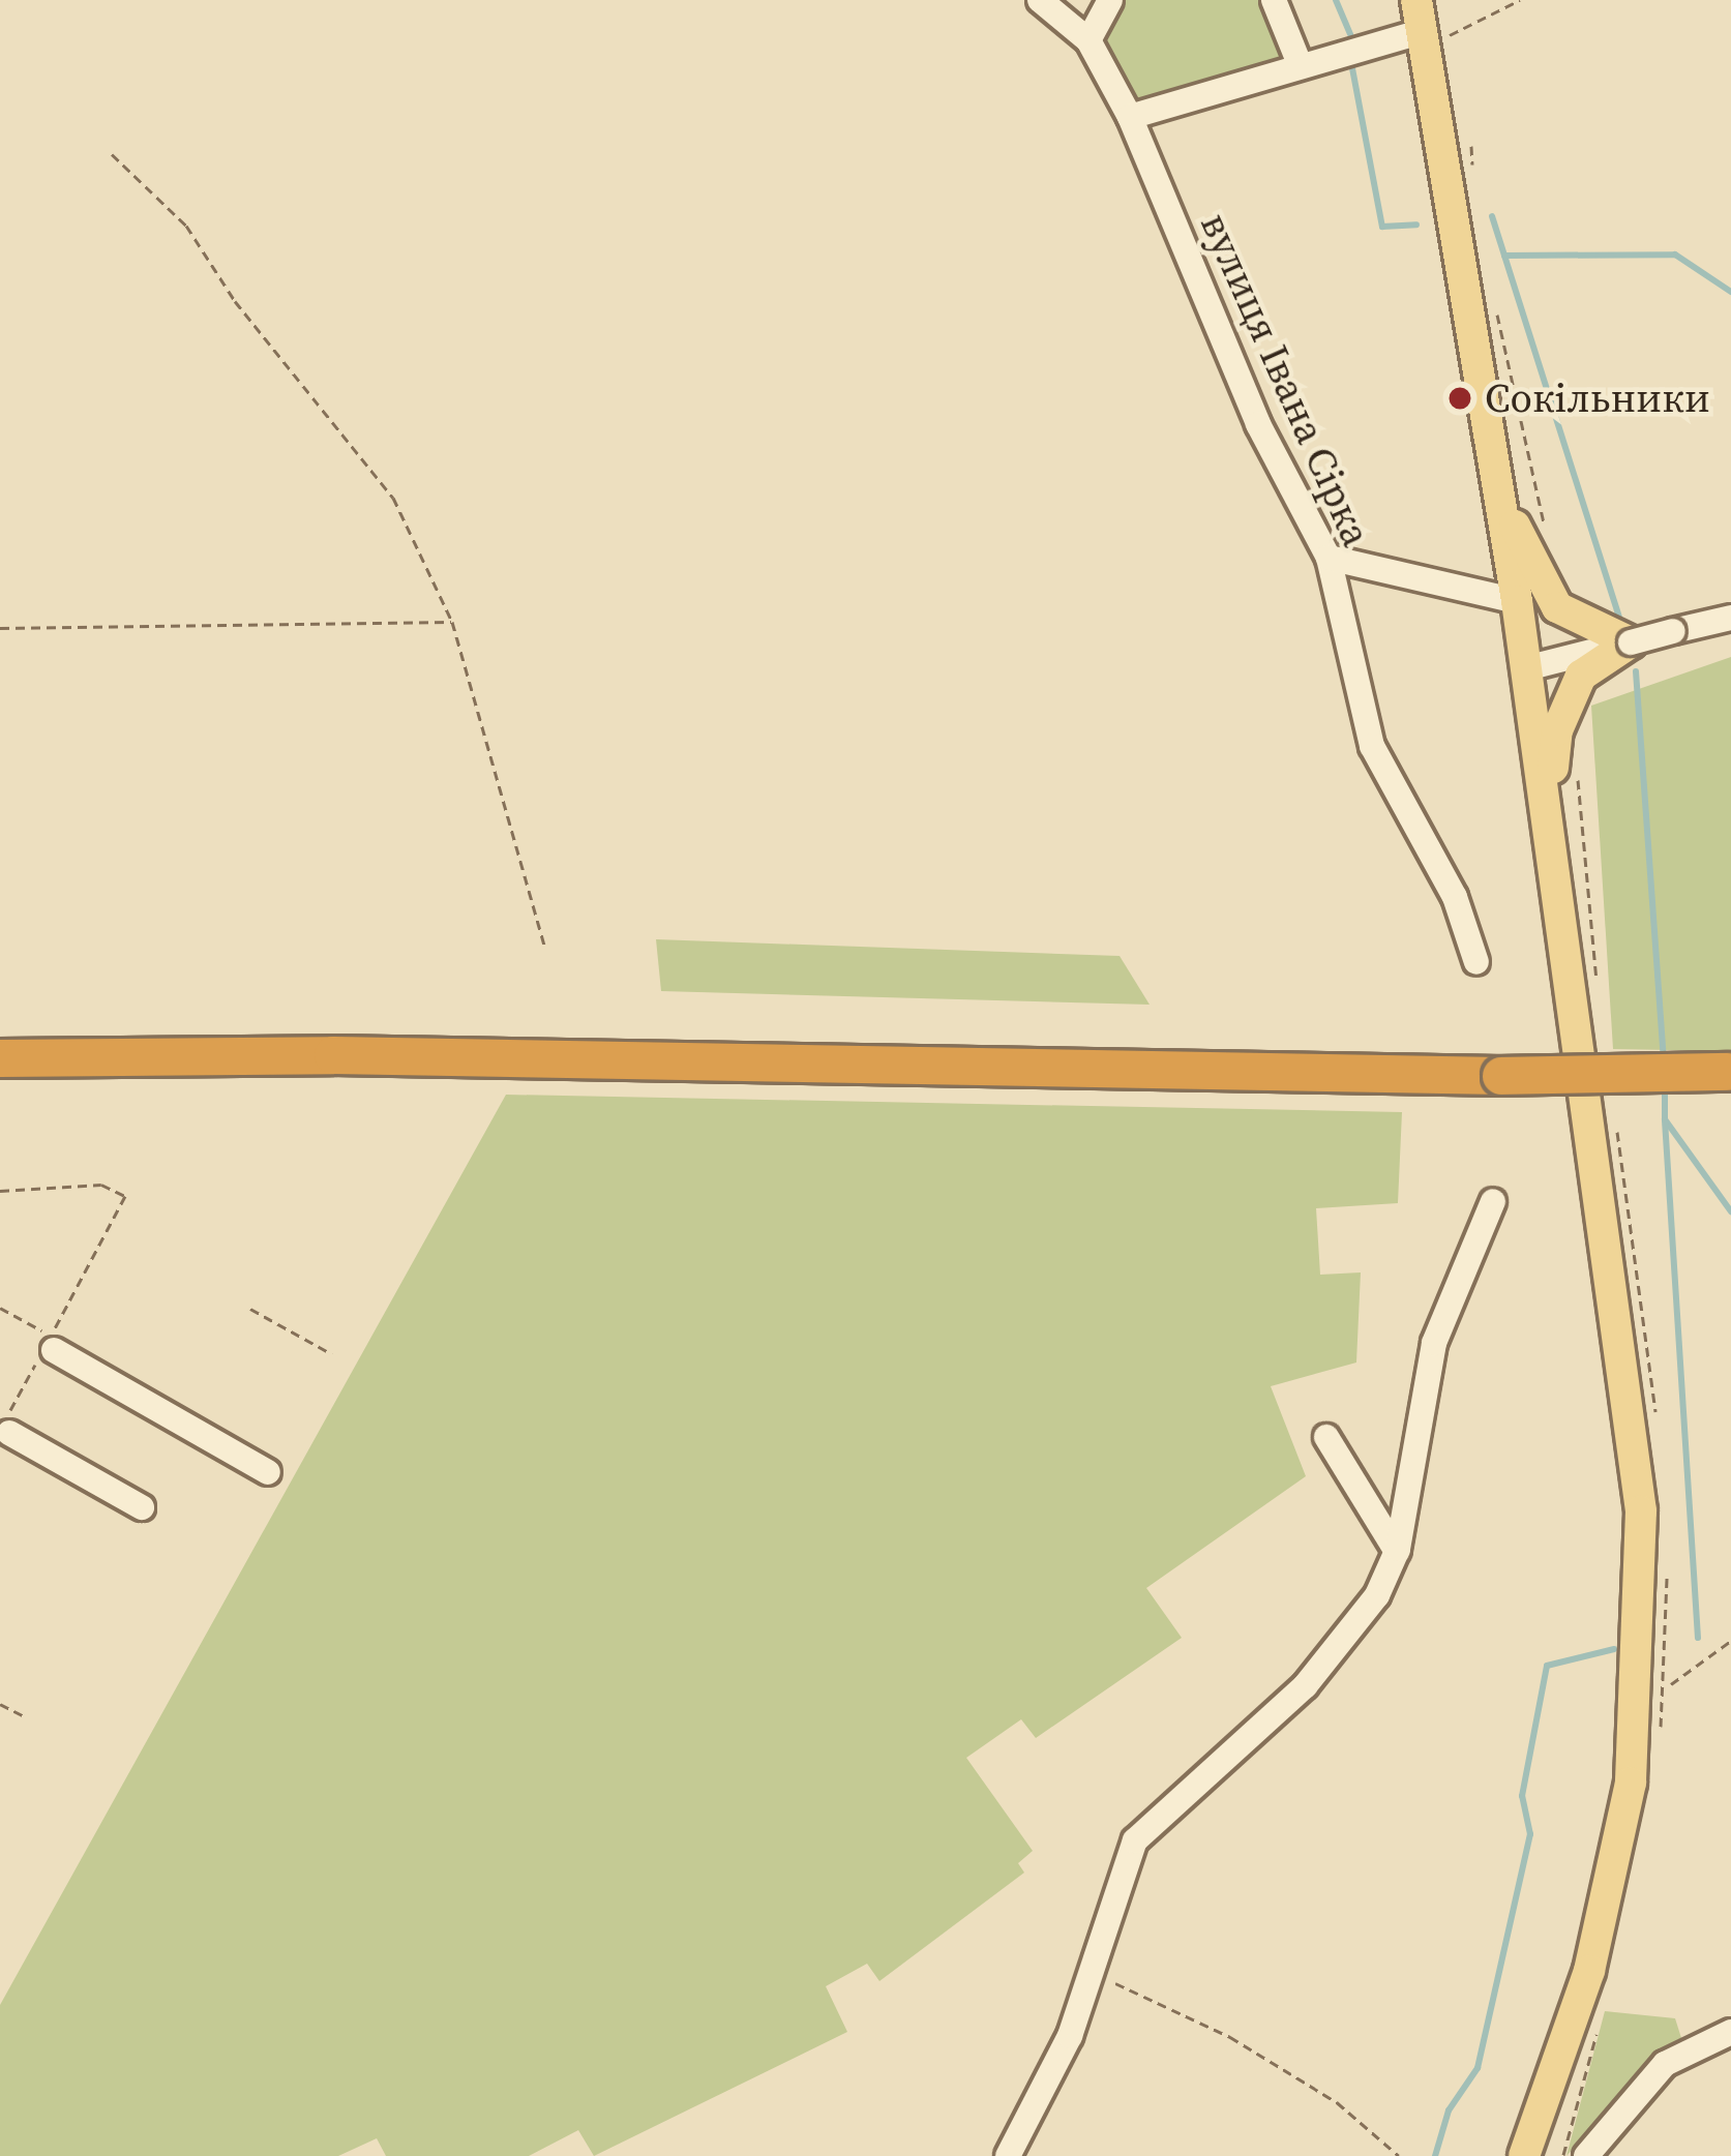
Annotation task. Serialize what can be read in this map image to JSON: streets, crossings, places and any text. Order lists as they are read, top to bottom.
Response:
{
  "streets": {
    "street": ["вулиця Івана Сірка"]
  },
  "places": ["Сокільники"]
}
